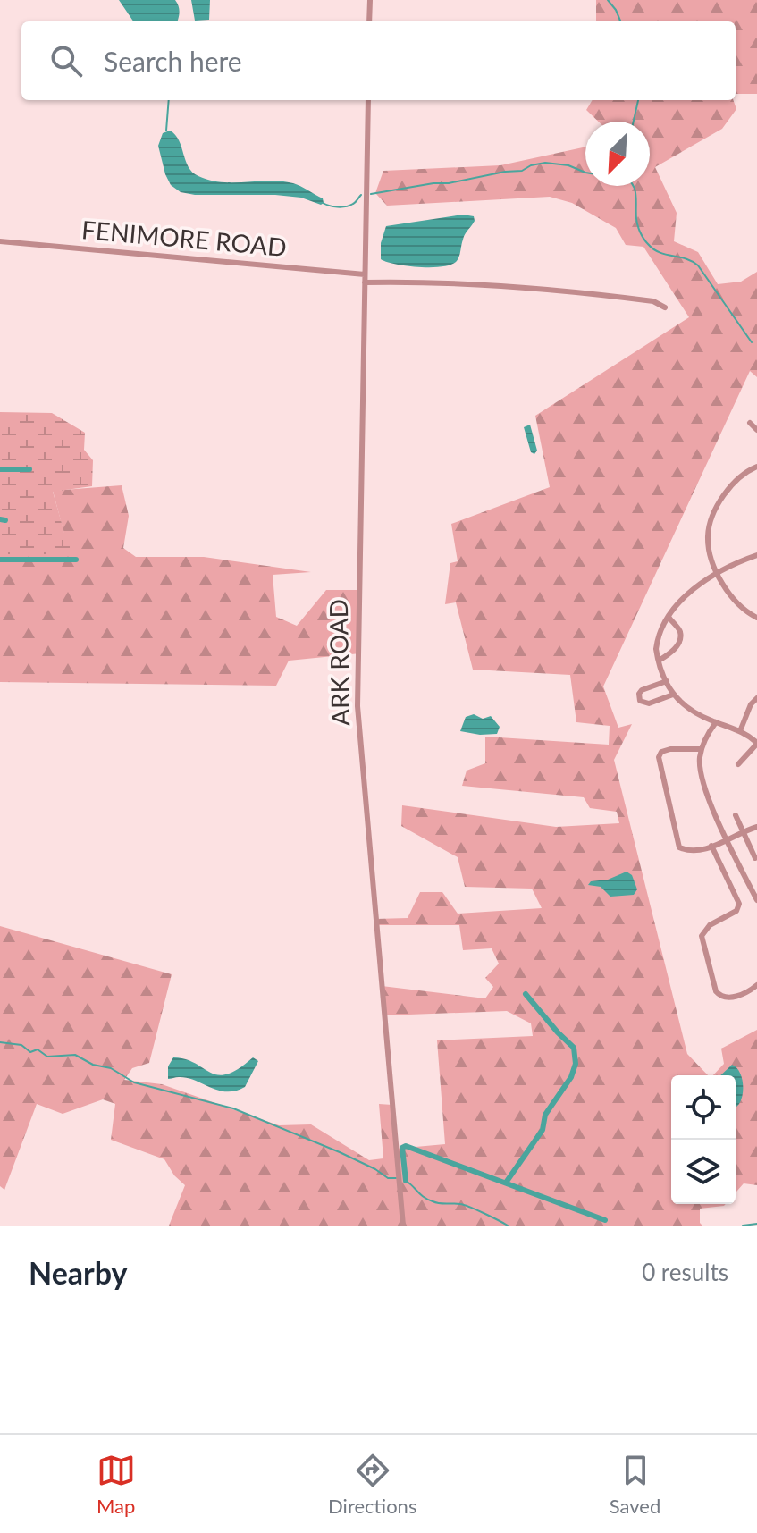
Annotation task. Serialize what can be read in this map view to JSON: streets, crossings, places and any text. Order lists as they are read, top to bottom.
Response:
{
  "streets": {
    "street": ["FENIMORE ROAD", "ARK ROAD"]
  },
  "crossings": [
    ["FENIMORE ROAD", "ARK ROAD"]
  ],
  "north": "bottom left",
  "page": {
    "search": "Search here",
    "heading": ["Nearby", "0 results"],
    "nav": ["Map", "Directions", "Saved"]
  }
}
